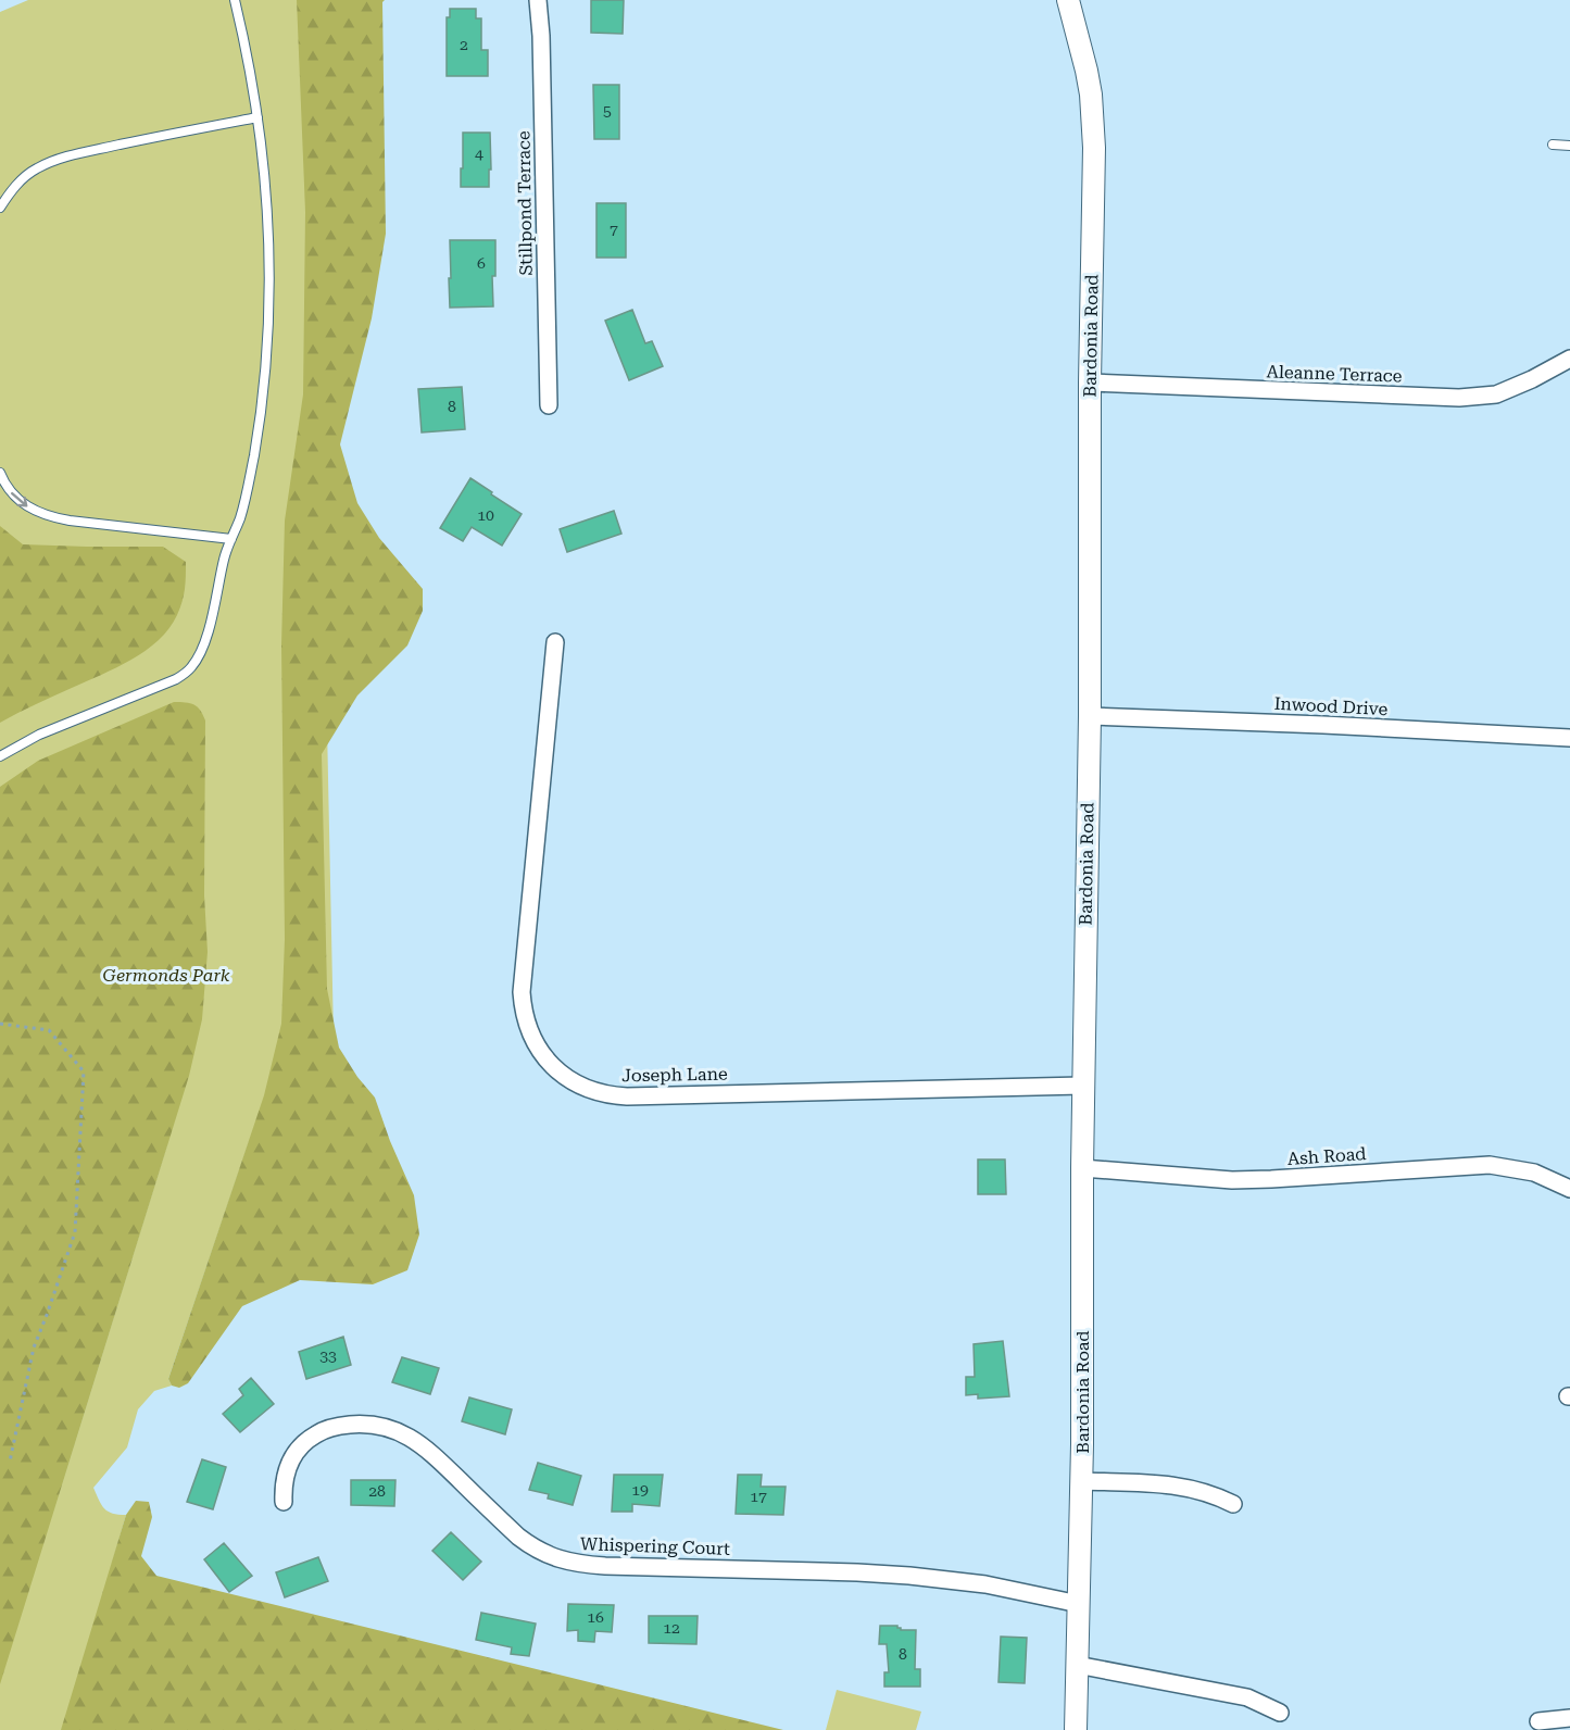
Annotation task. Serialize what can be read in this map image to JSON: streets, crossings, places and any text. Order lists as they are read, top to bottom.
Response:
{
  "streets": {
    "street": [
      "Stillpond Terrace",
      "Bardonia Road",
      "Aleanne Terrace",
      "Inwood Drive",
      "Joseph Lane",
      "Ash Road",
      "Whispering Court"
    ]
  },
  "crossings": [
    ["Bardonia Road", "Aleanne Terrace"],
    ["Bardonia Road", "Inwood Drive"],
    ["Bardonia Road", "Joseph Lane"],
    ["Bardonia Road", "Ash Road"],
    ["Bardonia Road", "Whispering Court"]
  ],
  "parks": ["Germonds Park"],
  "house_numbers": [
    "2",
    "5",
    "4",
    "7",
    "6",
    "8",
    "10",
    "33",
    "19",
    "28",
    "17",
    "16",
    "12",
    "8"
  ]
}
